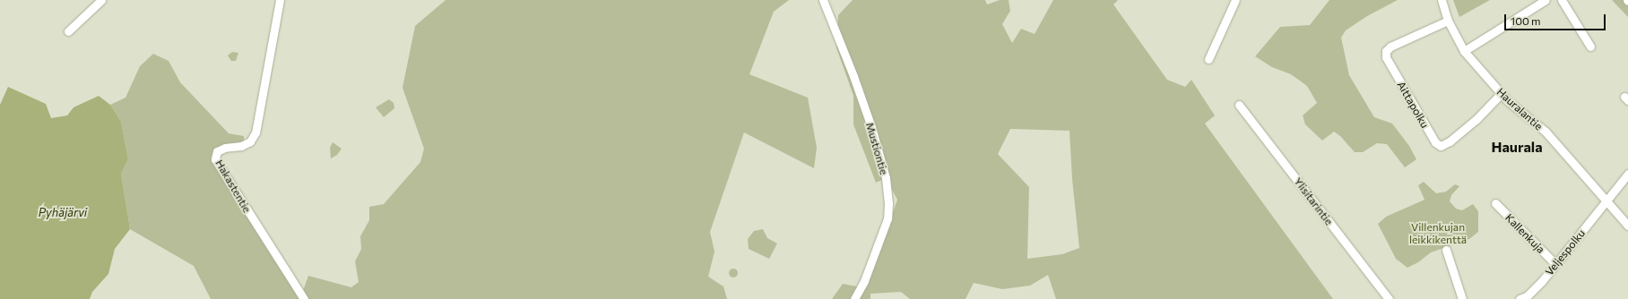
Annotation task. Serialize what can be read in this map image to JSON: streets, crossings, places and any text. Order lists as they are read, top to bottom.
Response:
{
  "streets": {
    "street": [
      "Aittapolku",
      "Hauralantie",
      "Mustiontie",
      "Hakastentie",
      "Ylisitarintie",
      "Kallenkuja",
      "Veljespolku"
    ]
  },
  "crossings": [
    ["Aittapolku", "Hauralantie"],
    ["Hauralantie", "Veljespolku"],
    ["Kallenkuja", "Veljespolku"]
  ],
  "districts": ["Haurala"],
  "water": ["Pyhäjärvi"],
  "parks": ["Villenkujan leikkikenttä"],
  "scale_bar": "100 m"
}
